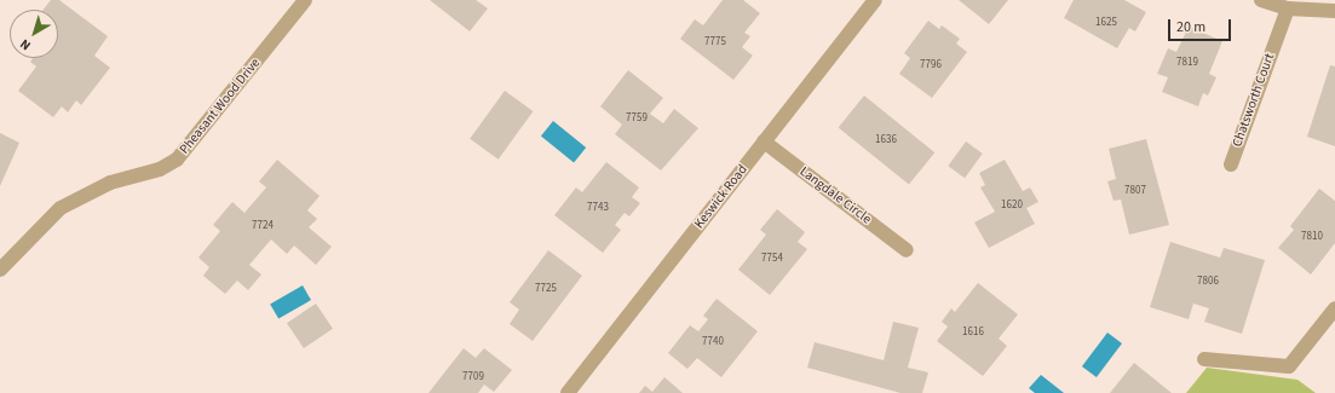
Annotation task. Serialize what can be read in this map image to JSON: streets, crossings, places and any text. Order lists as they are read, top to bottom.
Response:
{
  "streets": {
    "street": [
      "Chatsworth Court",
      "Pheasant Wood Drive",
      "Langdale Circle",
      "Keswick Road"
    ]
  },
  "crossings": [
    ["Langdale Circle", "Keswick Road"]
  ],
  "house_numbers": [
    "1625",
    "7775",
    "7819",
    "7796",
    "7759",
    "1636",
    "7807",
    "1620",
    "7743",
    "7724",
    "7810",
    "7754",
    "7806",
    "7725",
    "1616",
    "7740",
    "7709"
  ],
  "scale_bar": "20 m",
  "north": "bottom left"
}
